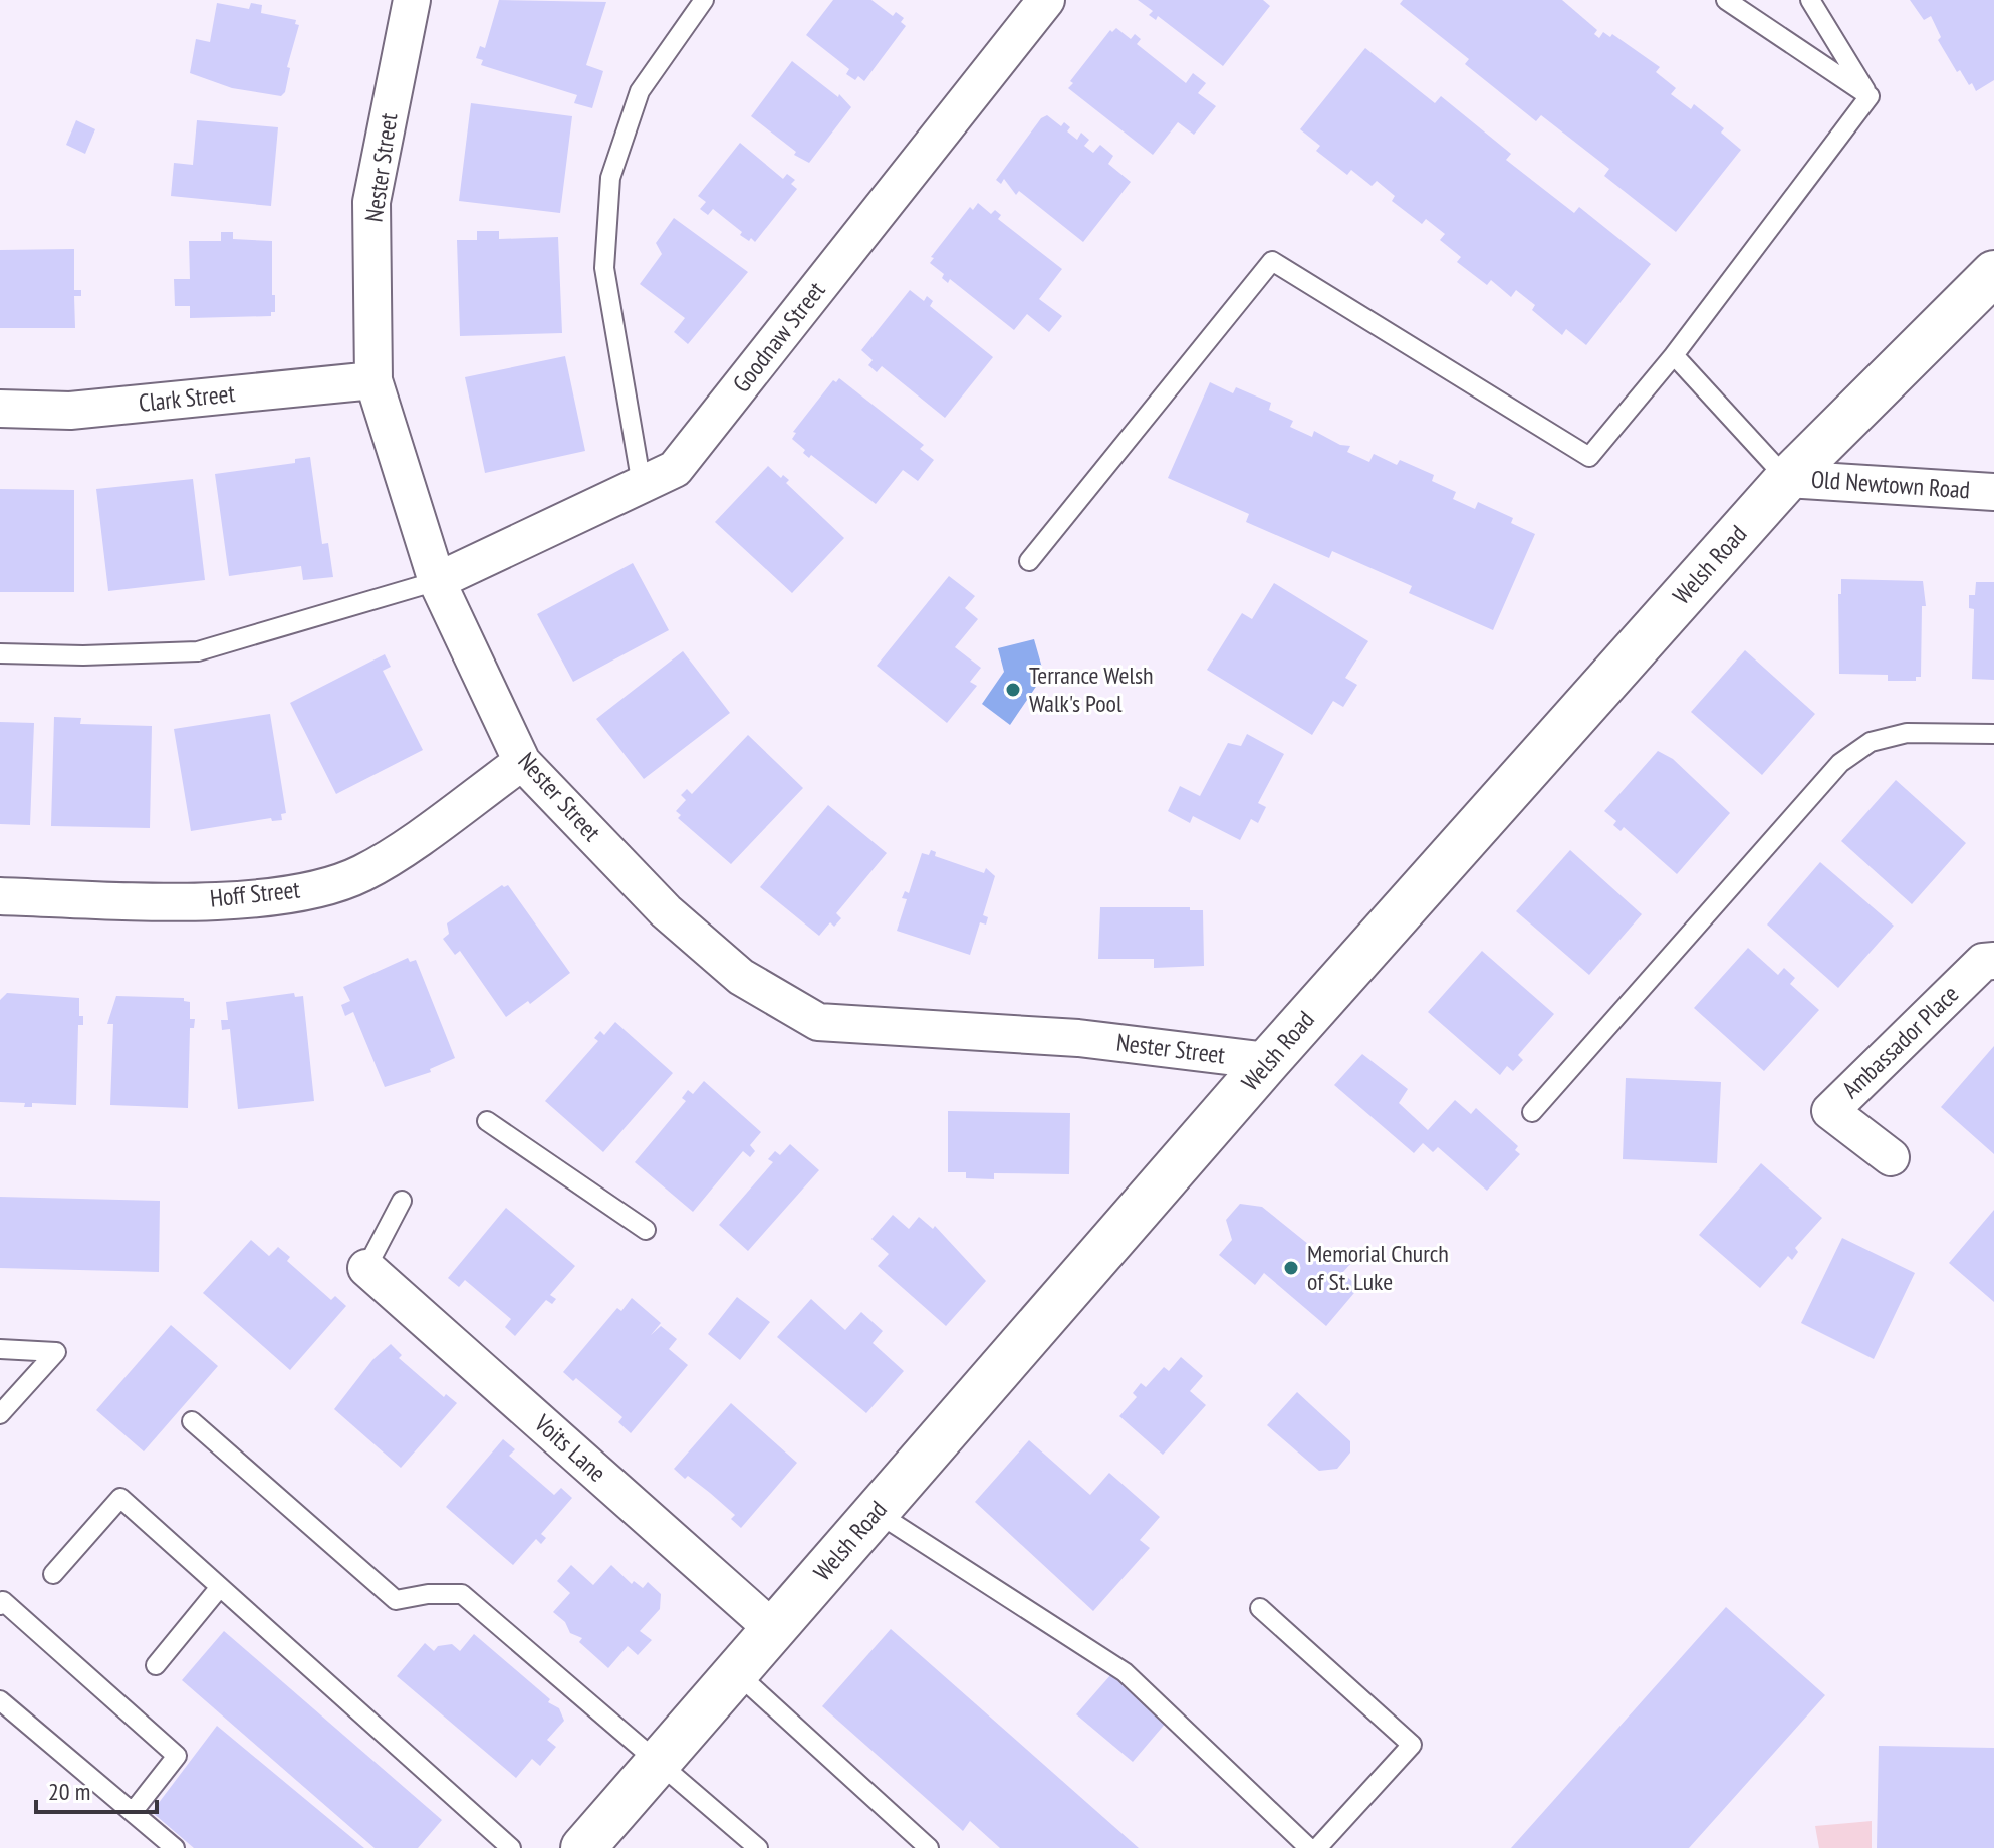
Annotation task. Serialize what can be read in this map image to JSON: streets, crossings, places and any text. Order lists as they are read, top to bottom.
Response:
{
  "streets": {
    "main road": ["Welsh Road"],
    "street": [
      "Nester Street",
      "Goodnaw Street",
      "Clark Street",
      "Old Newtown Road",
      "Hoff Street",
      "Ambassador Place",
      "Voits Lane"
    ]
  },
  "crossings": [
    ["Nester Street", "Goodnaw Street"],
    ["Nester Street", "Clark Street"],
    ["Nester Street", "Welsh Road"],
    ["Nester Street", "Hoff Street"],
    ["Old Newtown Road", "Welsh Road"],
    ["Welsh Road", "Voits Lane"]
  ],
  "places": ["Terrance Welsh Walk's Pool", "Memorial Church of St. Luke"],
  "scale_bar": "20 m"
}
